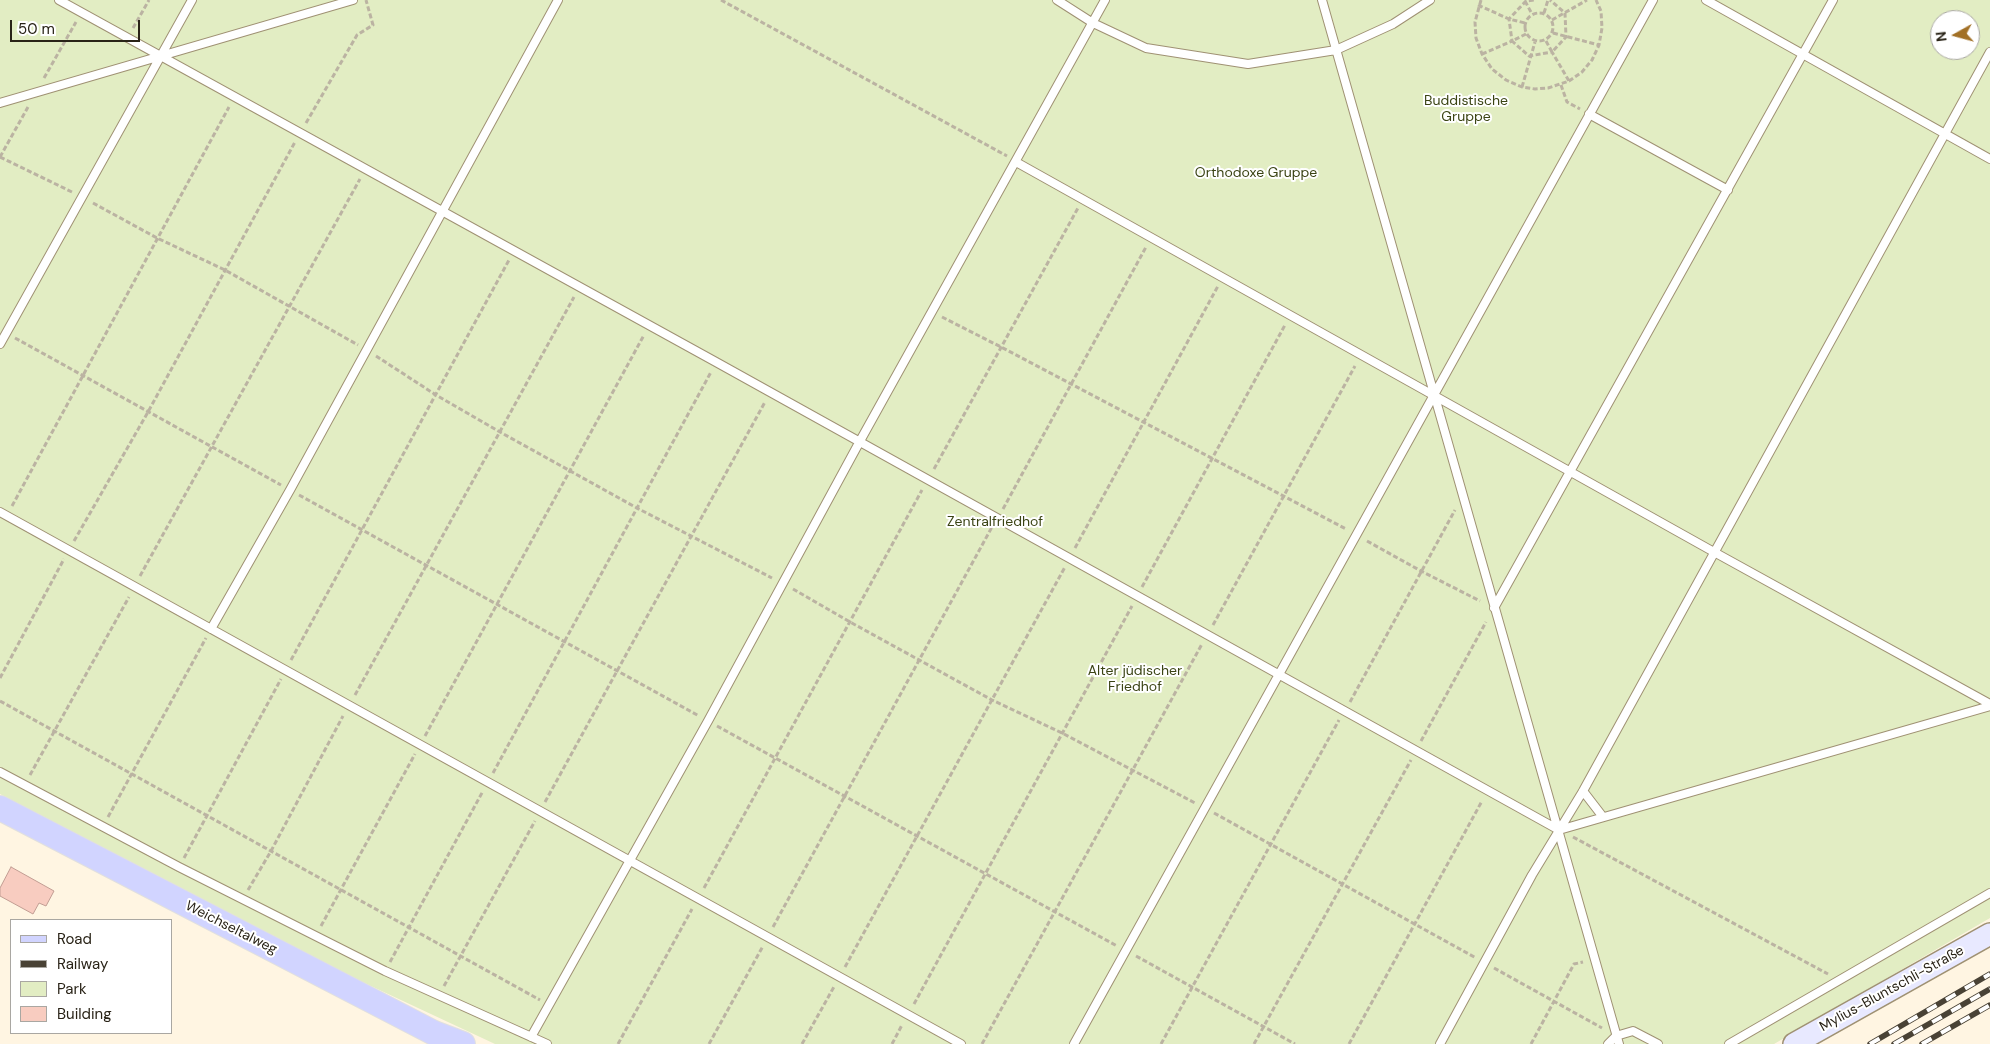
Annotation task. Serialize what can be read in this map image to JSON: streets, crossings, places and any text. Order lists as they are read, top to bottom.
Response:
{
  "streets": {
    "main road": ["Weichseltalweg"],
    "street": ["Mylius-Bluntschli-Straße"]
  },
  "parks": [
    "Buddistische Gruppe",
    "Orthodoxe Gruppe",
    "Zentralfriedhof",
    "Alter jüdischer Friedhof"
  ],
  "legend": [
    "Road",
    "Railway",
    "Park",
    "Building"
  ],
  "scale_bar": "50 m",
  "north": "left"
}
